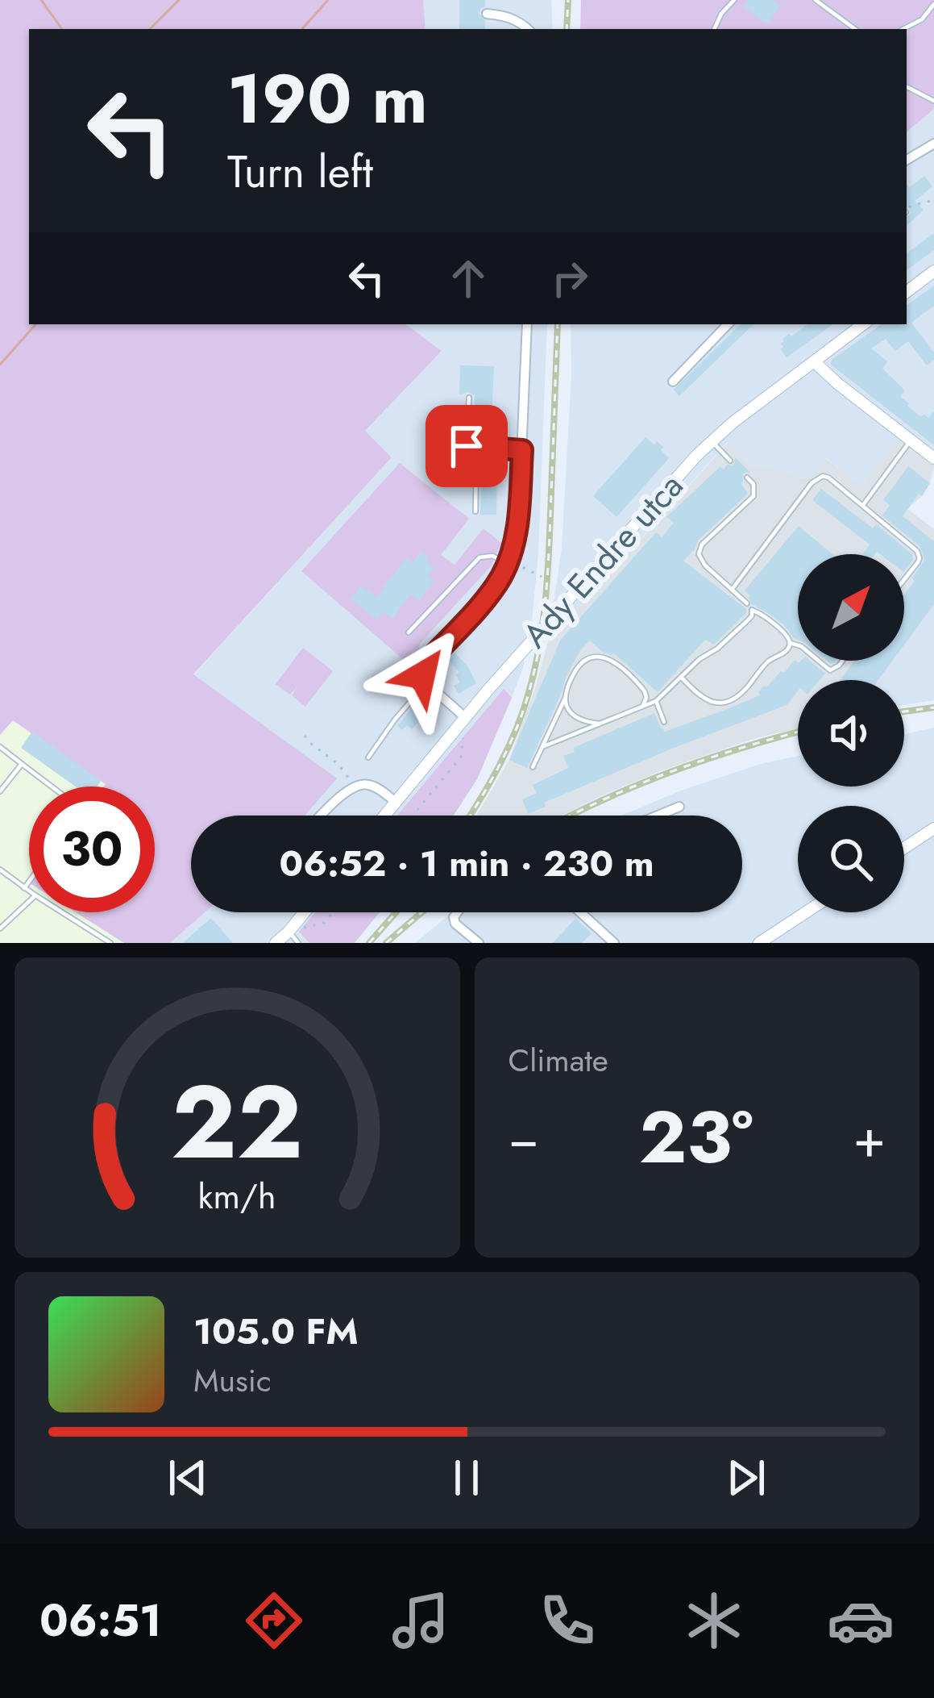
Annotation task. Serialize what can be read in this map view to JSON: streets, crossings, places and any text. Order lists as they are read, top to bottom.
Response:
{
  "streets": {
    "street": ["Ady Endre utca"]
  },
  "north": "top right",
  "page": {
    "turn": ["190 m", "Turn left"],
    "limit": "30",
    "trip": "06:52 · 1 min · 230 m",
    "tile": "Climate",
    "heat": ["−", "23°", "+"],
    "song": ["105.0 FM", "Music"],
    "tabs": "06:51",
    "gauge": ["22", "km/h"]
  }
}
